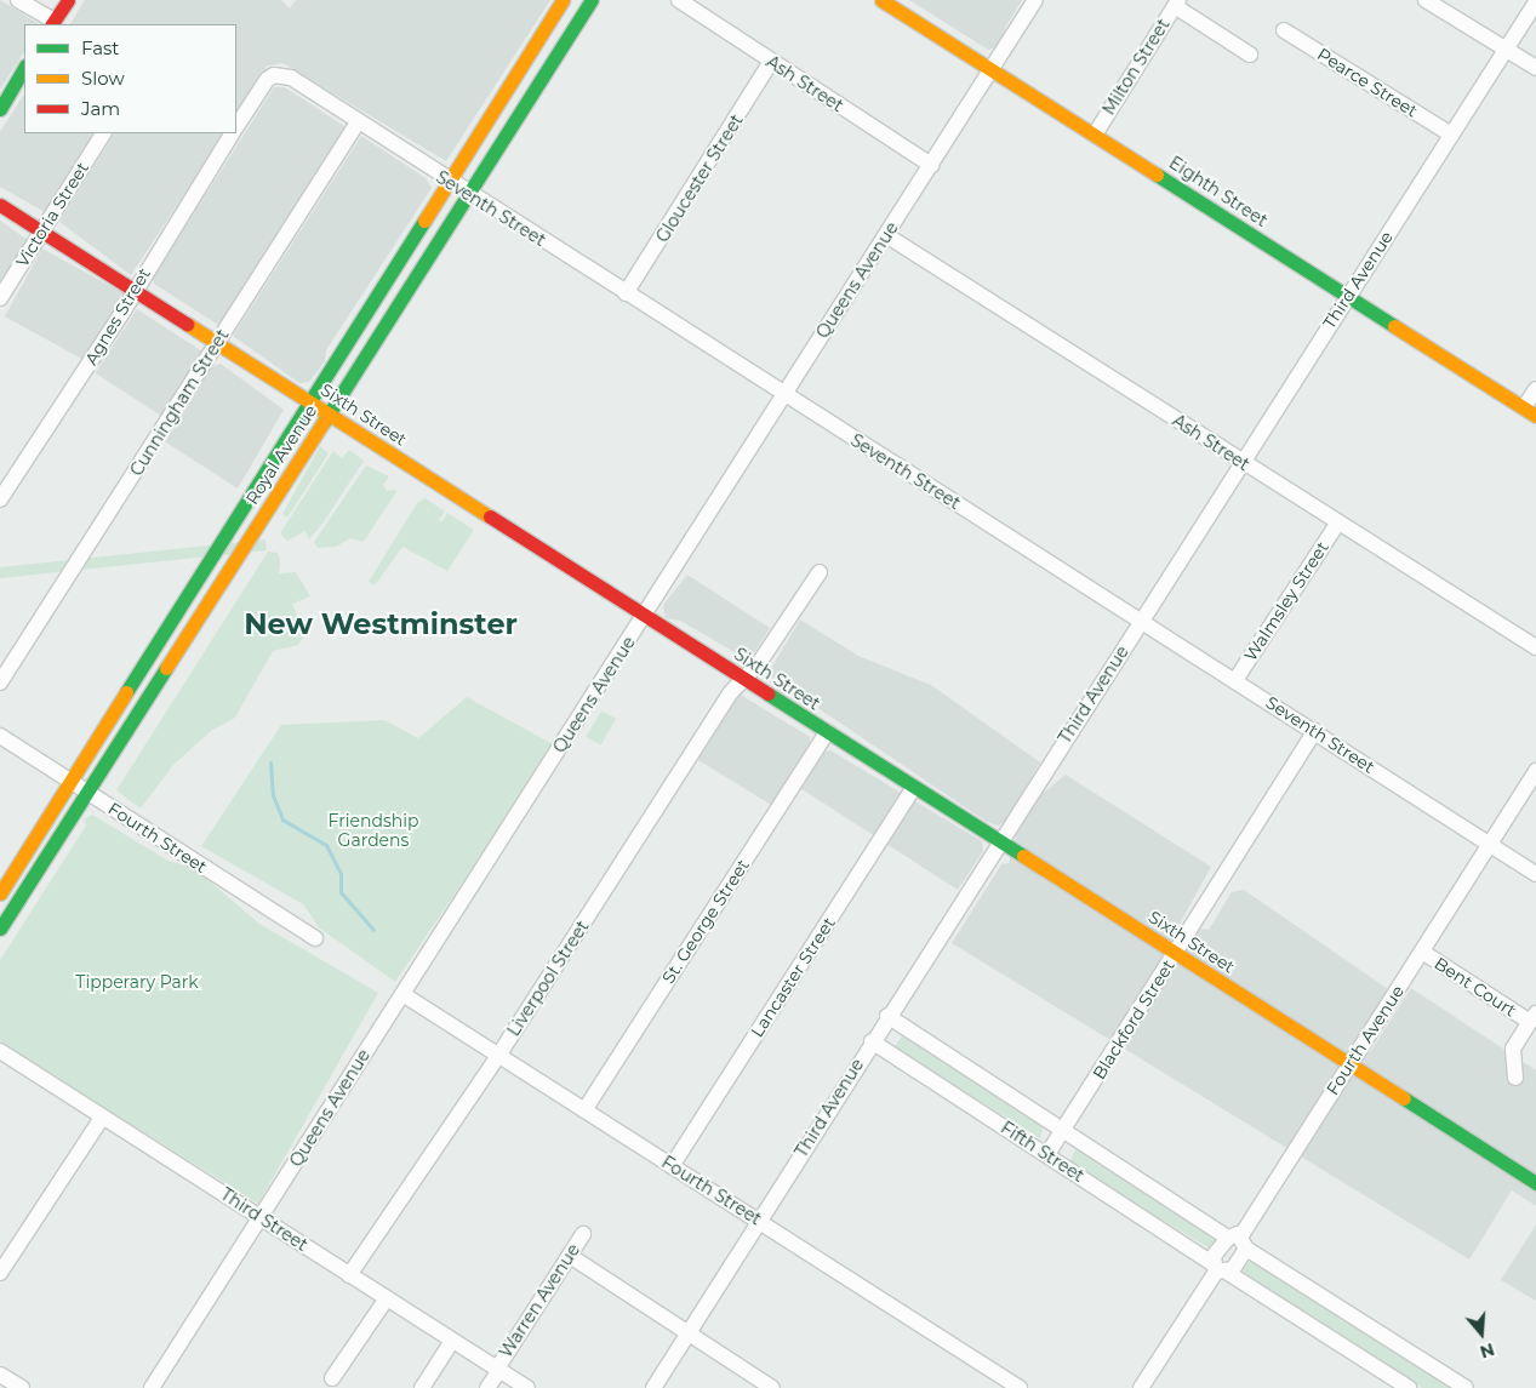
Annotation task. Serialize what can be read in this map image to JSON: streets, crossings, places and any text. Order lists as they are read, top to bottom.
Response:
{
  "streets": {
    "street": [
      "Milton Street",
      "Pearce Street",
      "Ash Street",
      "Gloucester Street",
      "Eighth Street",
      "Seventh Street",
      "Victoria Street",
      "Queens Avenue",
      "Third Avenue",
      "Agnes Street",
      "Cunningham Street",
      "Sixth Street",
      "Royal Avenue",
      "Walmsley Street",
      "Fourth Street",
      "St. George Street",
      "Lancaster Street",
      "Liverpool Street",
      "Bent Court",
      "Blackford Street",
      "Fourth Avenue",
      "Fifth Street",
      "Third Street",
      "Warren Avenue"
    ]
  },
  "crossings": [
    ["Milton Street", "Eighth Street"],
    ["Pearce Street", "Third Avenue"],
    ["Ash Street", "Gloucester Street"],
    ["Ash Street", "Queens Avenue"],
    ["Ash Street", "Third Avenue"],
    ["Ash Street", "Walmsley Street"],
    ["Gloucester Street", "Seventh Street"],
    ["Eighth Street", "Queens Avenue"],
    ["Eighth Street", "Third Avenue"],
    ["Seventh Street", "Queens Avenue"],
    ["Seventh Street", "Third Avenue"],
    ["Seventh Street", "Agnes Street"],
    ["Seventh Street", "Cunningham Street"],
    ["Seventh Street", "Royal Avenue"],
    ["Seventh Street", "Walmsley Street"],
    ["Seventh Street", "Blackford Street"],
    ["Seventh Street", "Fourth Avenue"],
    ["Victoria Street", "Sixth Street"],
    ["Queens Avenue", "Sixth Street"],
    ["Queens Avenue", "Fourth Street"],
    ["Queens Avenue", "Third Street"],
    ["Third Avenue", "Sixth Street"],
    ["Third Avenue", "Fourth Street"],
    ["Third Avenue", "Fifth Street"],
    ["Agnes Street", "Sixth Street"],
    ["Cunningham Street", "Sixth Street"],
    ["Sixth Street", "Royal Avenue"],
    ["Sixth Street", "St. George Street"],
    ["Sixth Street", "Lancaster Street"],
    ["Sixth Street", "Liverpool Street"],
    ["Sixth Street", "Blackford Street"],
    ["Sixth Street", "Fourth Avenue"],
    ["Royal Avenue", "Fourth Street"],
    ["Fourth Street", "St. George Street"],
    ["Fourth Street", "Lancaster Street"],
    ["Fourth Street", "Liverpool Street"],
    ["Liverpool Street", "Third Street"],
    ["Bent Court", "Fourth Avenue"],
    ["Blackford Street", "Fifth Street"],
    ["Fourth Avenue", "Fifth Street"],
    ["Third Street", "Warren Avenue"]
  ],
  "districts": ["New Westminster"],
  "parks": ["Friendship Gardens", "Tipperary Park"],
  "legend": ["Fast", "Slow", "Jam"],
  "north": "bottom"
}
